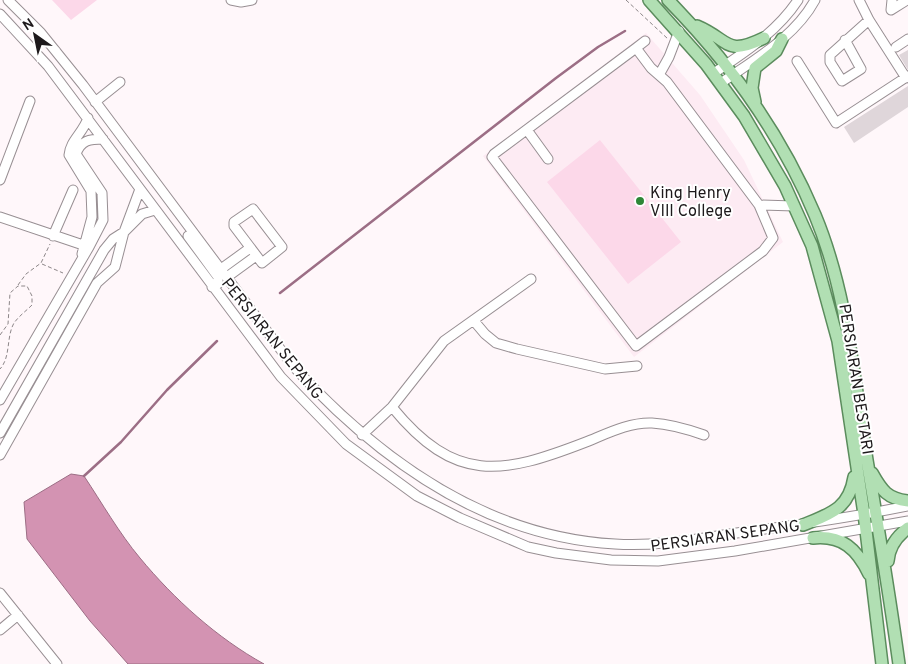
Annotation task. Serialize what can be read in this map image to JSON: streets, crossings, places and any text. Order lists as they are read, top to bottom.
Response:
{
  "streets": {
    "main road": ["PERSIARAN BESTARI"],
    "street": ["PERSIARAN SEPANG"]
  },
  "crossings": [
    ["PERSIARAN SEPANG", "PERSIARAN BESTARI"]
  ],
  "places": ["King Henry VIII College"],
  "north": "top left"
}
